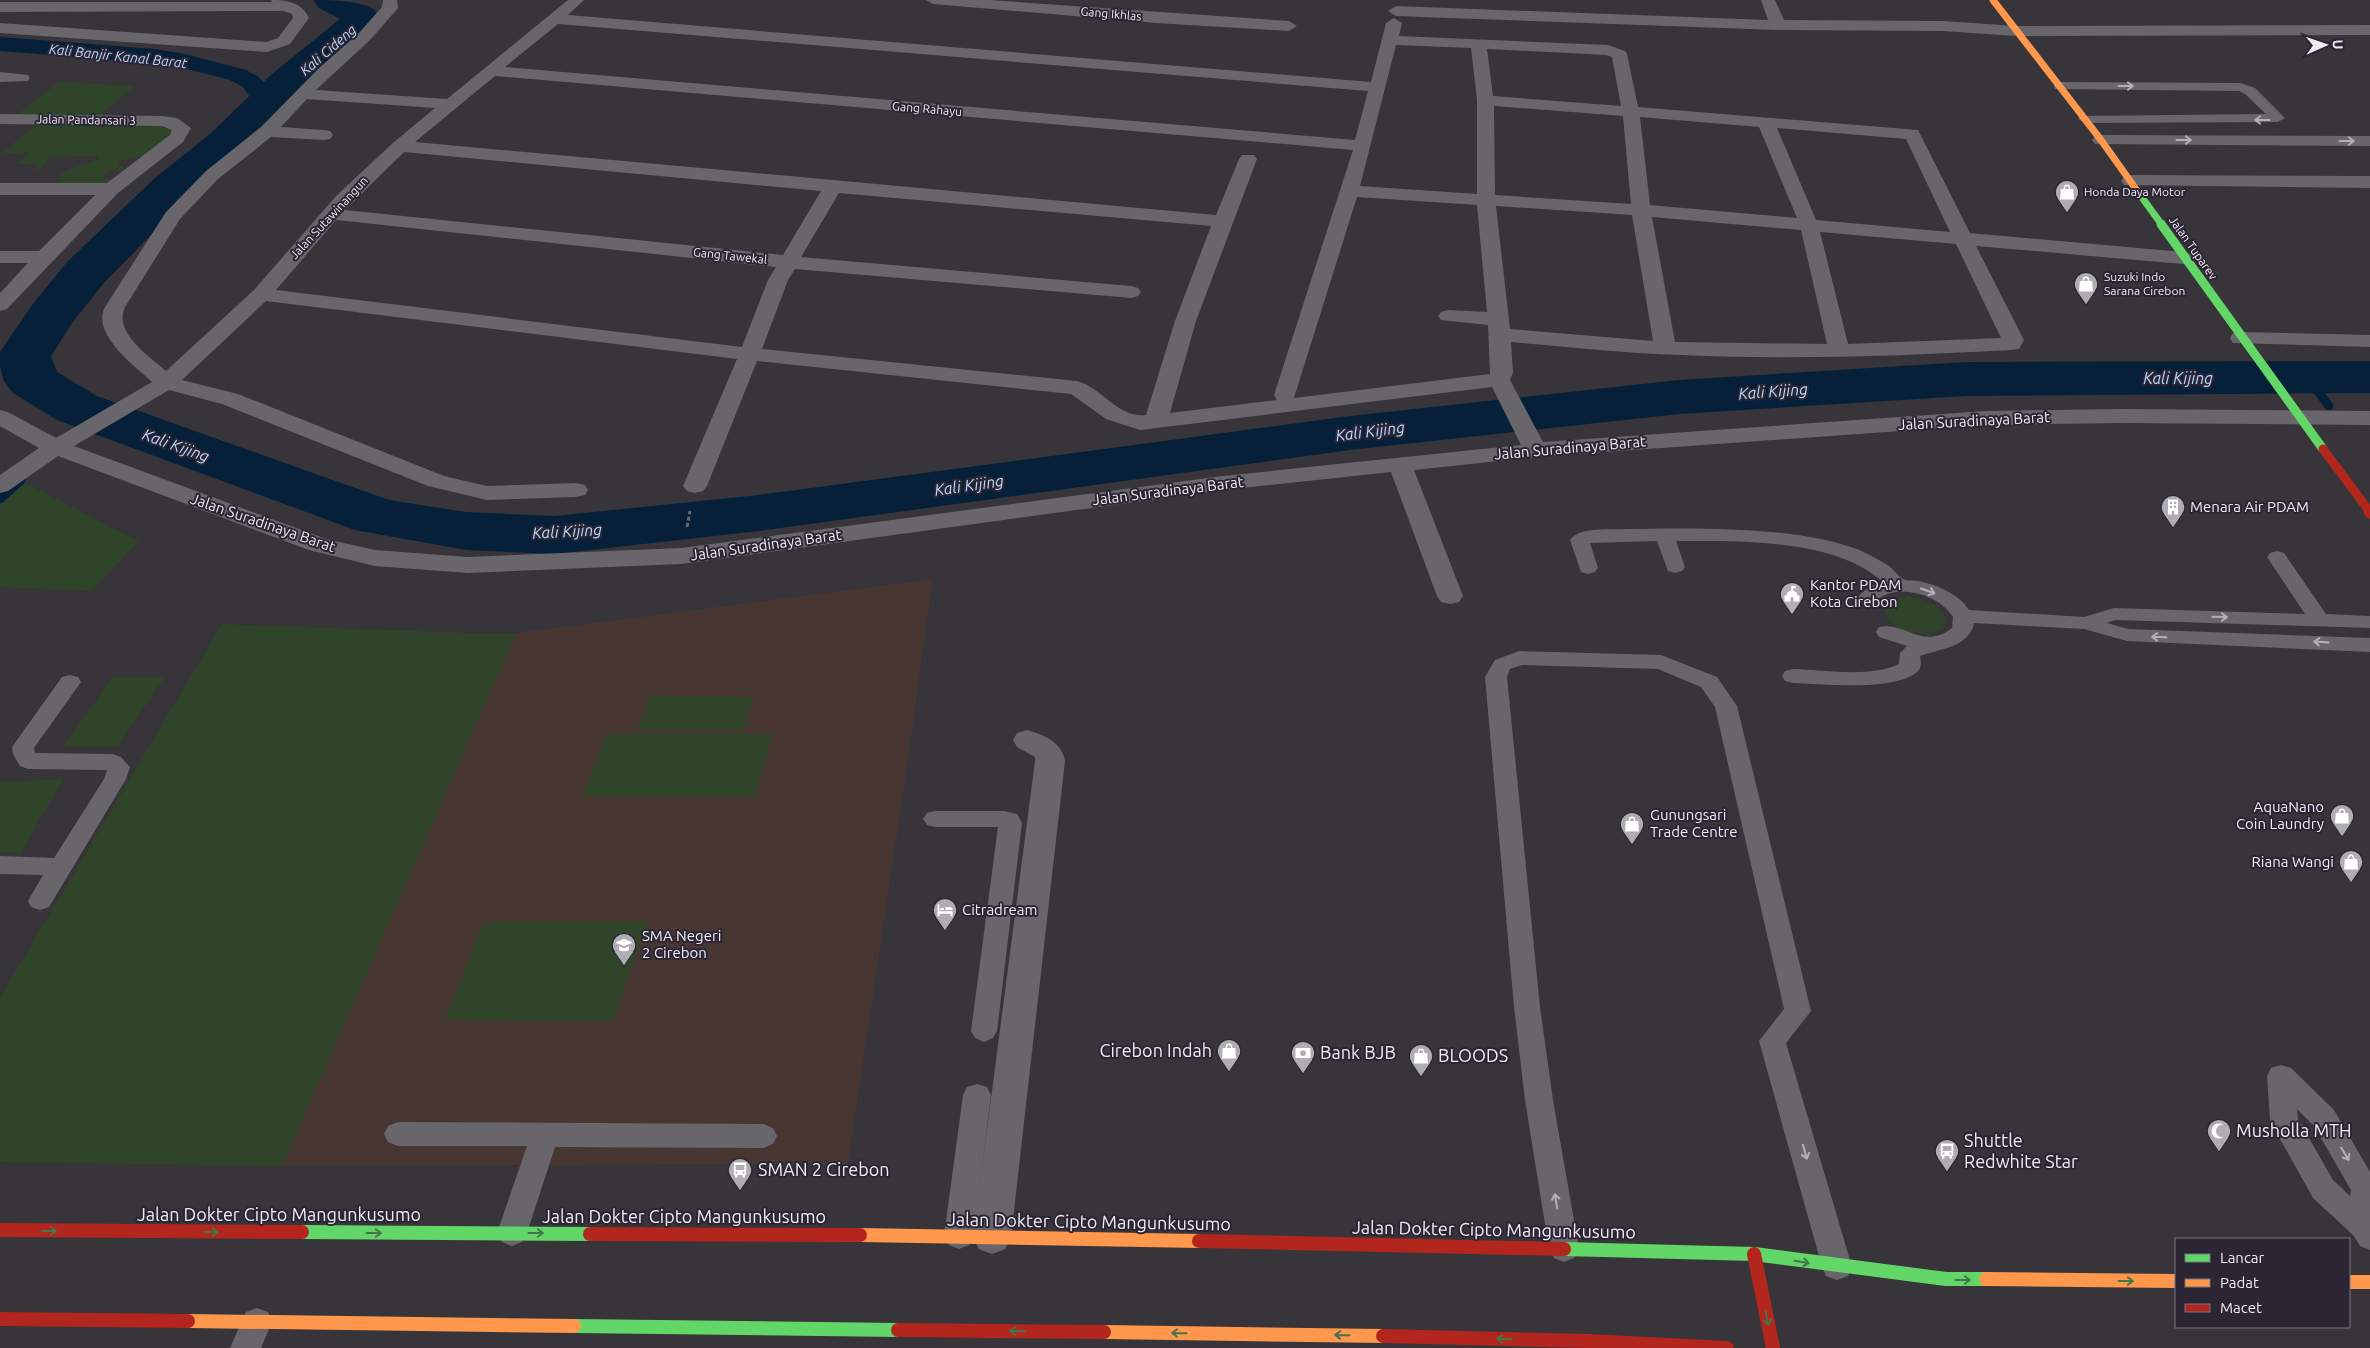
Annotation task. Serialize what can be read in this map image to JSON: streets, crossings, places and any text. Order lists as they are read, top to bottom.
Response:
{
  "streets": {
    "main road": ["Jalan Tuparev", "Jalan Dokter Cipto Mangunkusumo"],
    "street": [
      "Gang Ikhlas",
      "Gang Rahayu",
      "Jalan Pandansari 3",
      "Jalan Sutawinangun",
      "Gang Tawekal",
      "Jalan Suradinaya Barat"
    ]
  },
  "crossings": [
    ["Gang Rahayu", "Jalan Sutawinangun"],
    ["Jalan Sutawinangun", "Gang Tawekal"],
    ["Jalan Sutawinangun", "Jalan Suradinaya Barat"],
    ["Jalan Tuparev", "Jalan Suradinaya Barat"]
  ],
  "one_way": ["Jalan Dokter Cipto Mangunkusumo"],
  "water": ["Kali Cideng", "Kali Banjir Kanal Barat", "Kali Kijing"],
  "places": {
    "shop": [
      "Honda Daya Motor",
      "Suzuki Indo Sarana Cirebon",
      "AquaNano Coin Laundry",
      "Gunungsari Trade Centre",
      "Riana Wangi",
      "Cirebon Indah",
      "BLOODS"
    ],
    "building": ["Menara Air PDAM"],
    "public building": ["Kantor PDAM Kota Cirebon"],
    "hotel": ["Citradream"],
    "school or university": ["SMA Negeri 2 Cirebon"],
    "bank": ["Bank BJB"],
    "mosque": ["Musholla MTH"],
    "bus stop": ["Shuttle Redwhite Star", "SMAN 2 Cirebon"]
  },
  "legend": ["Lancar", "Padat", "Macet"],
  "north": "right"
}
